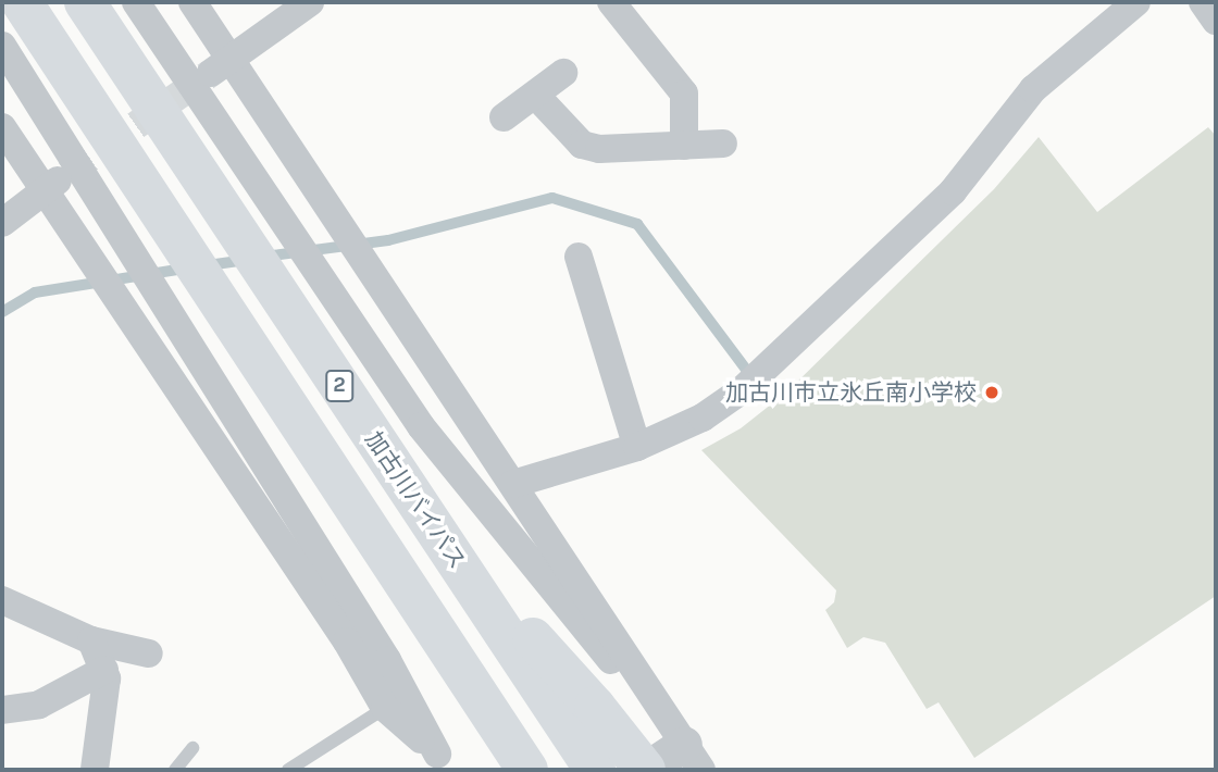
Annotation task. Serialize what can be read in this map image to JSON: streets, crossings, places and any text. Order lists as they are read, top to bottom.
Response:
{
  "streets": {
    "highway": ["2", "加古川バイパス"]
  },
  "places": ["加古川市立氷丘南小学校"]
}
